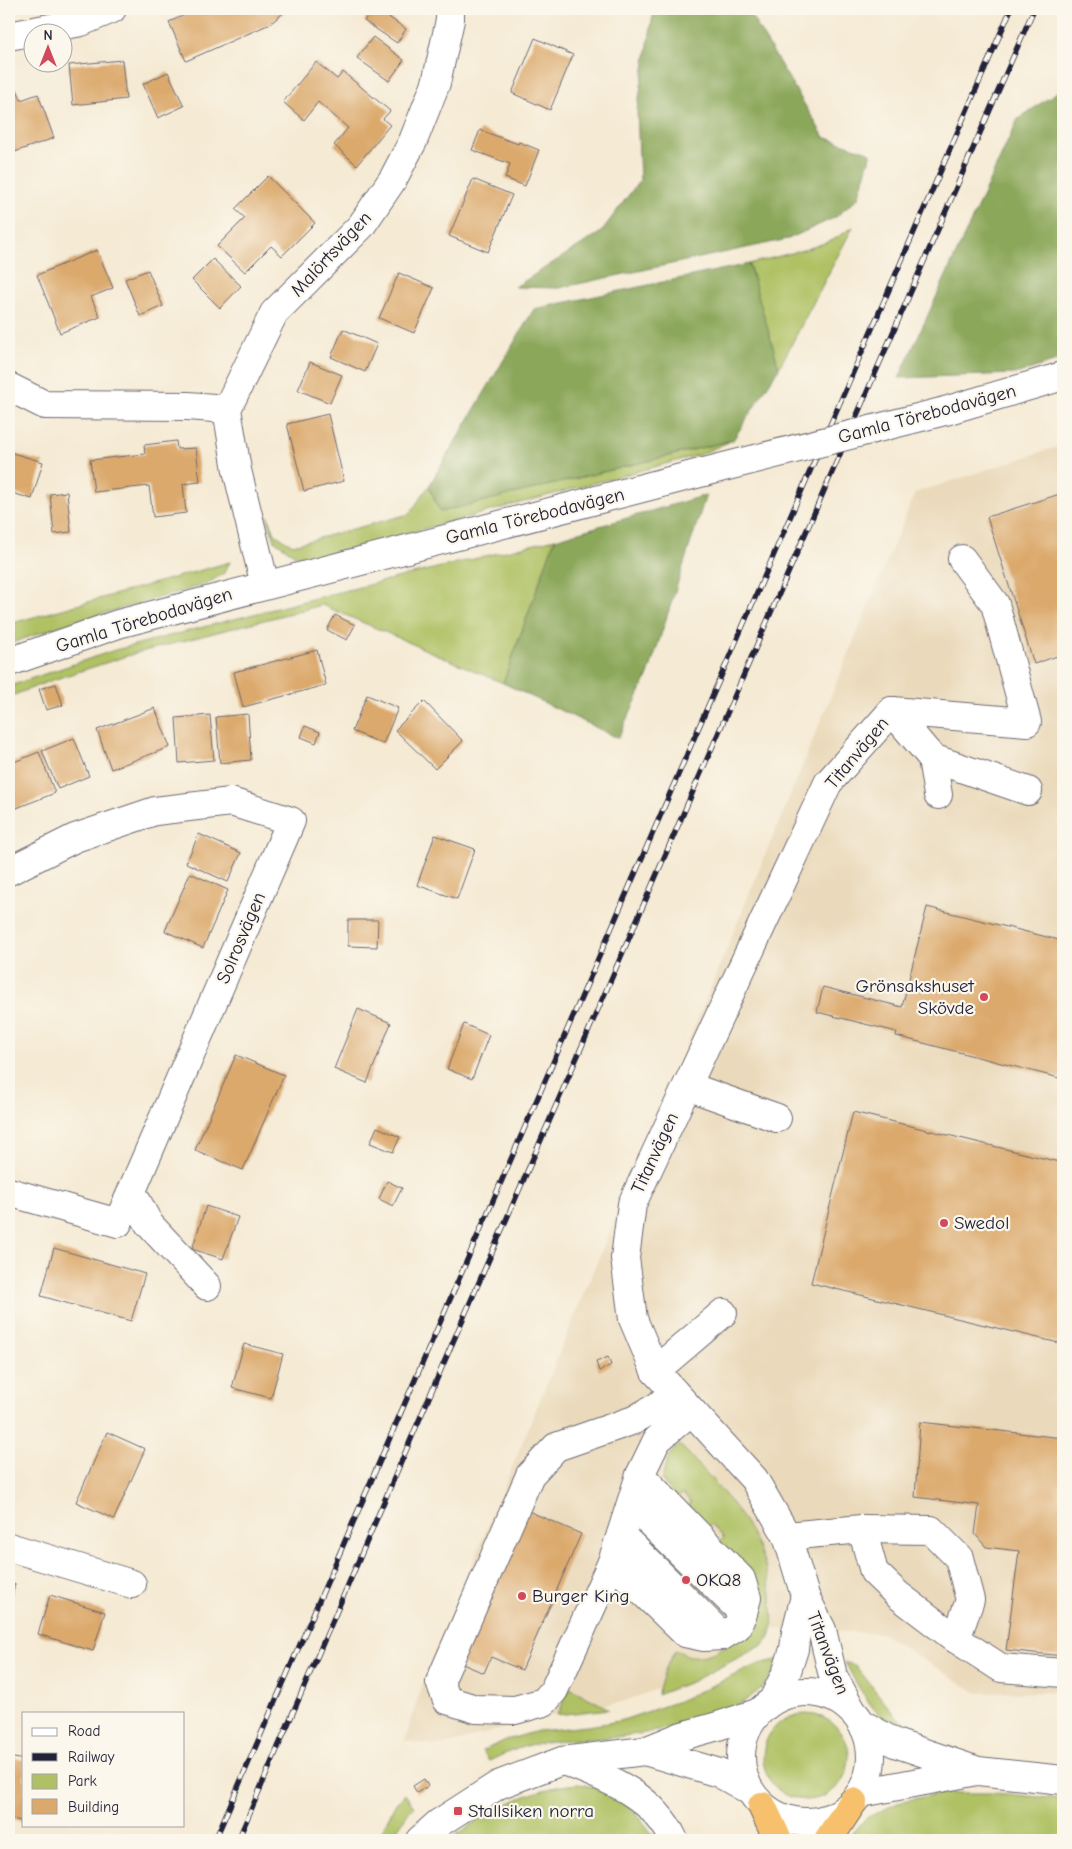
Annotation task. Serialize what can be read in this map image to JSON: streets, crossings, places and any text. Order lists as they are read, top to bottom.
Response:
{
  "streets": {
    "street": [
      "Malörtsvägen",
      "Gamla Törebodavägen",
      "Titanvägen",
      "Solrosvägen"
    ]
  },
  "places": {
    "other": [
      "Grönsakshuset Skövde",
      "Swedol",
      "OKQ8",
      "Burger King"
    ],
    "transit": ["Stallsiken norra"]
  },
  "legend": [
    "Road",
    "Railway",
    "Park",
    "Building"
  ],
  "north": "top"
}
